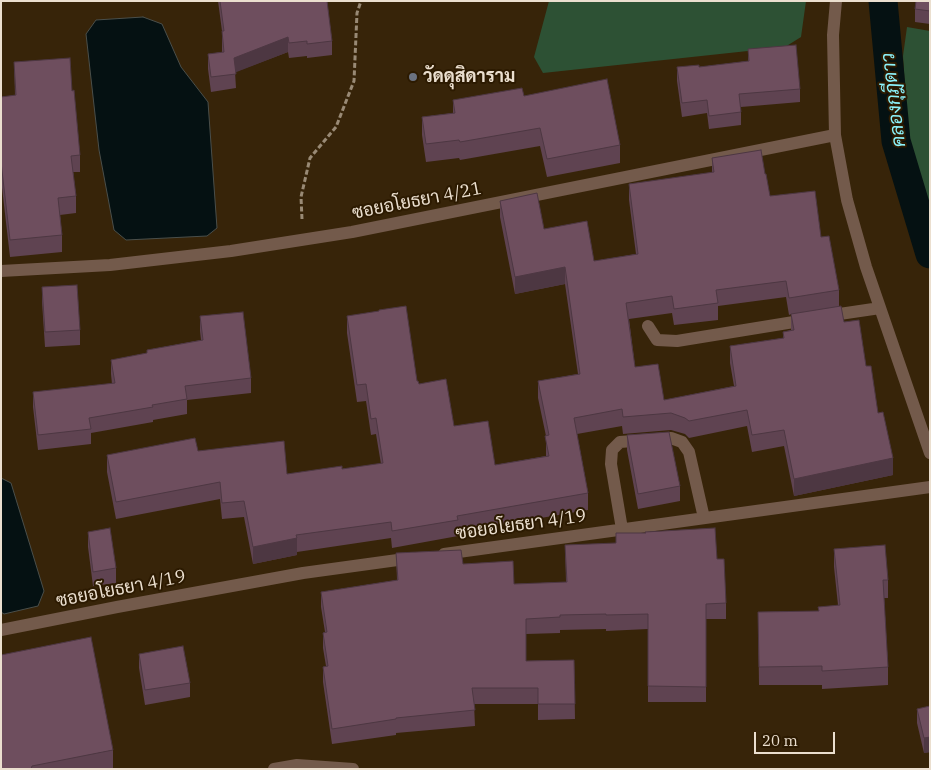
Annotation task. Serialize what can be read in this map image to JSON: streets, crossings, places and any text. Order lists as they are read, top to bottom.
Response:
{
  "streets": {
    "street": ["ซอยอโยธยา 4/21", "ซอยอโยธยา 4/19"]
  },
  "water": ["คลองกุฎีดาว"],
  "places": ["วัดดุสิดาราม"],
  "scale_bar": "20 m"
}
